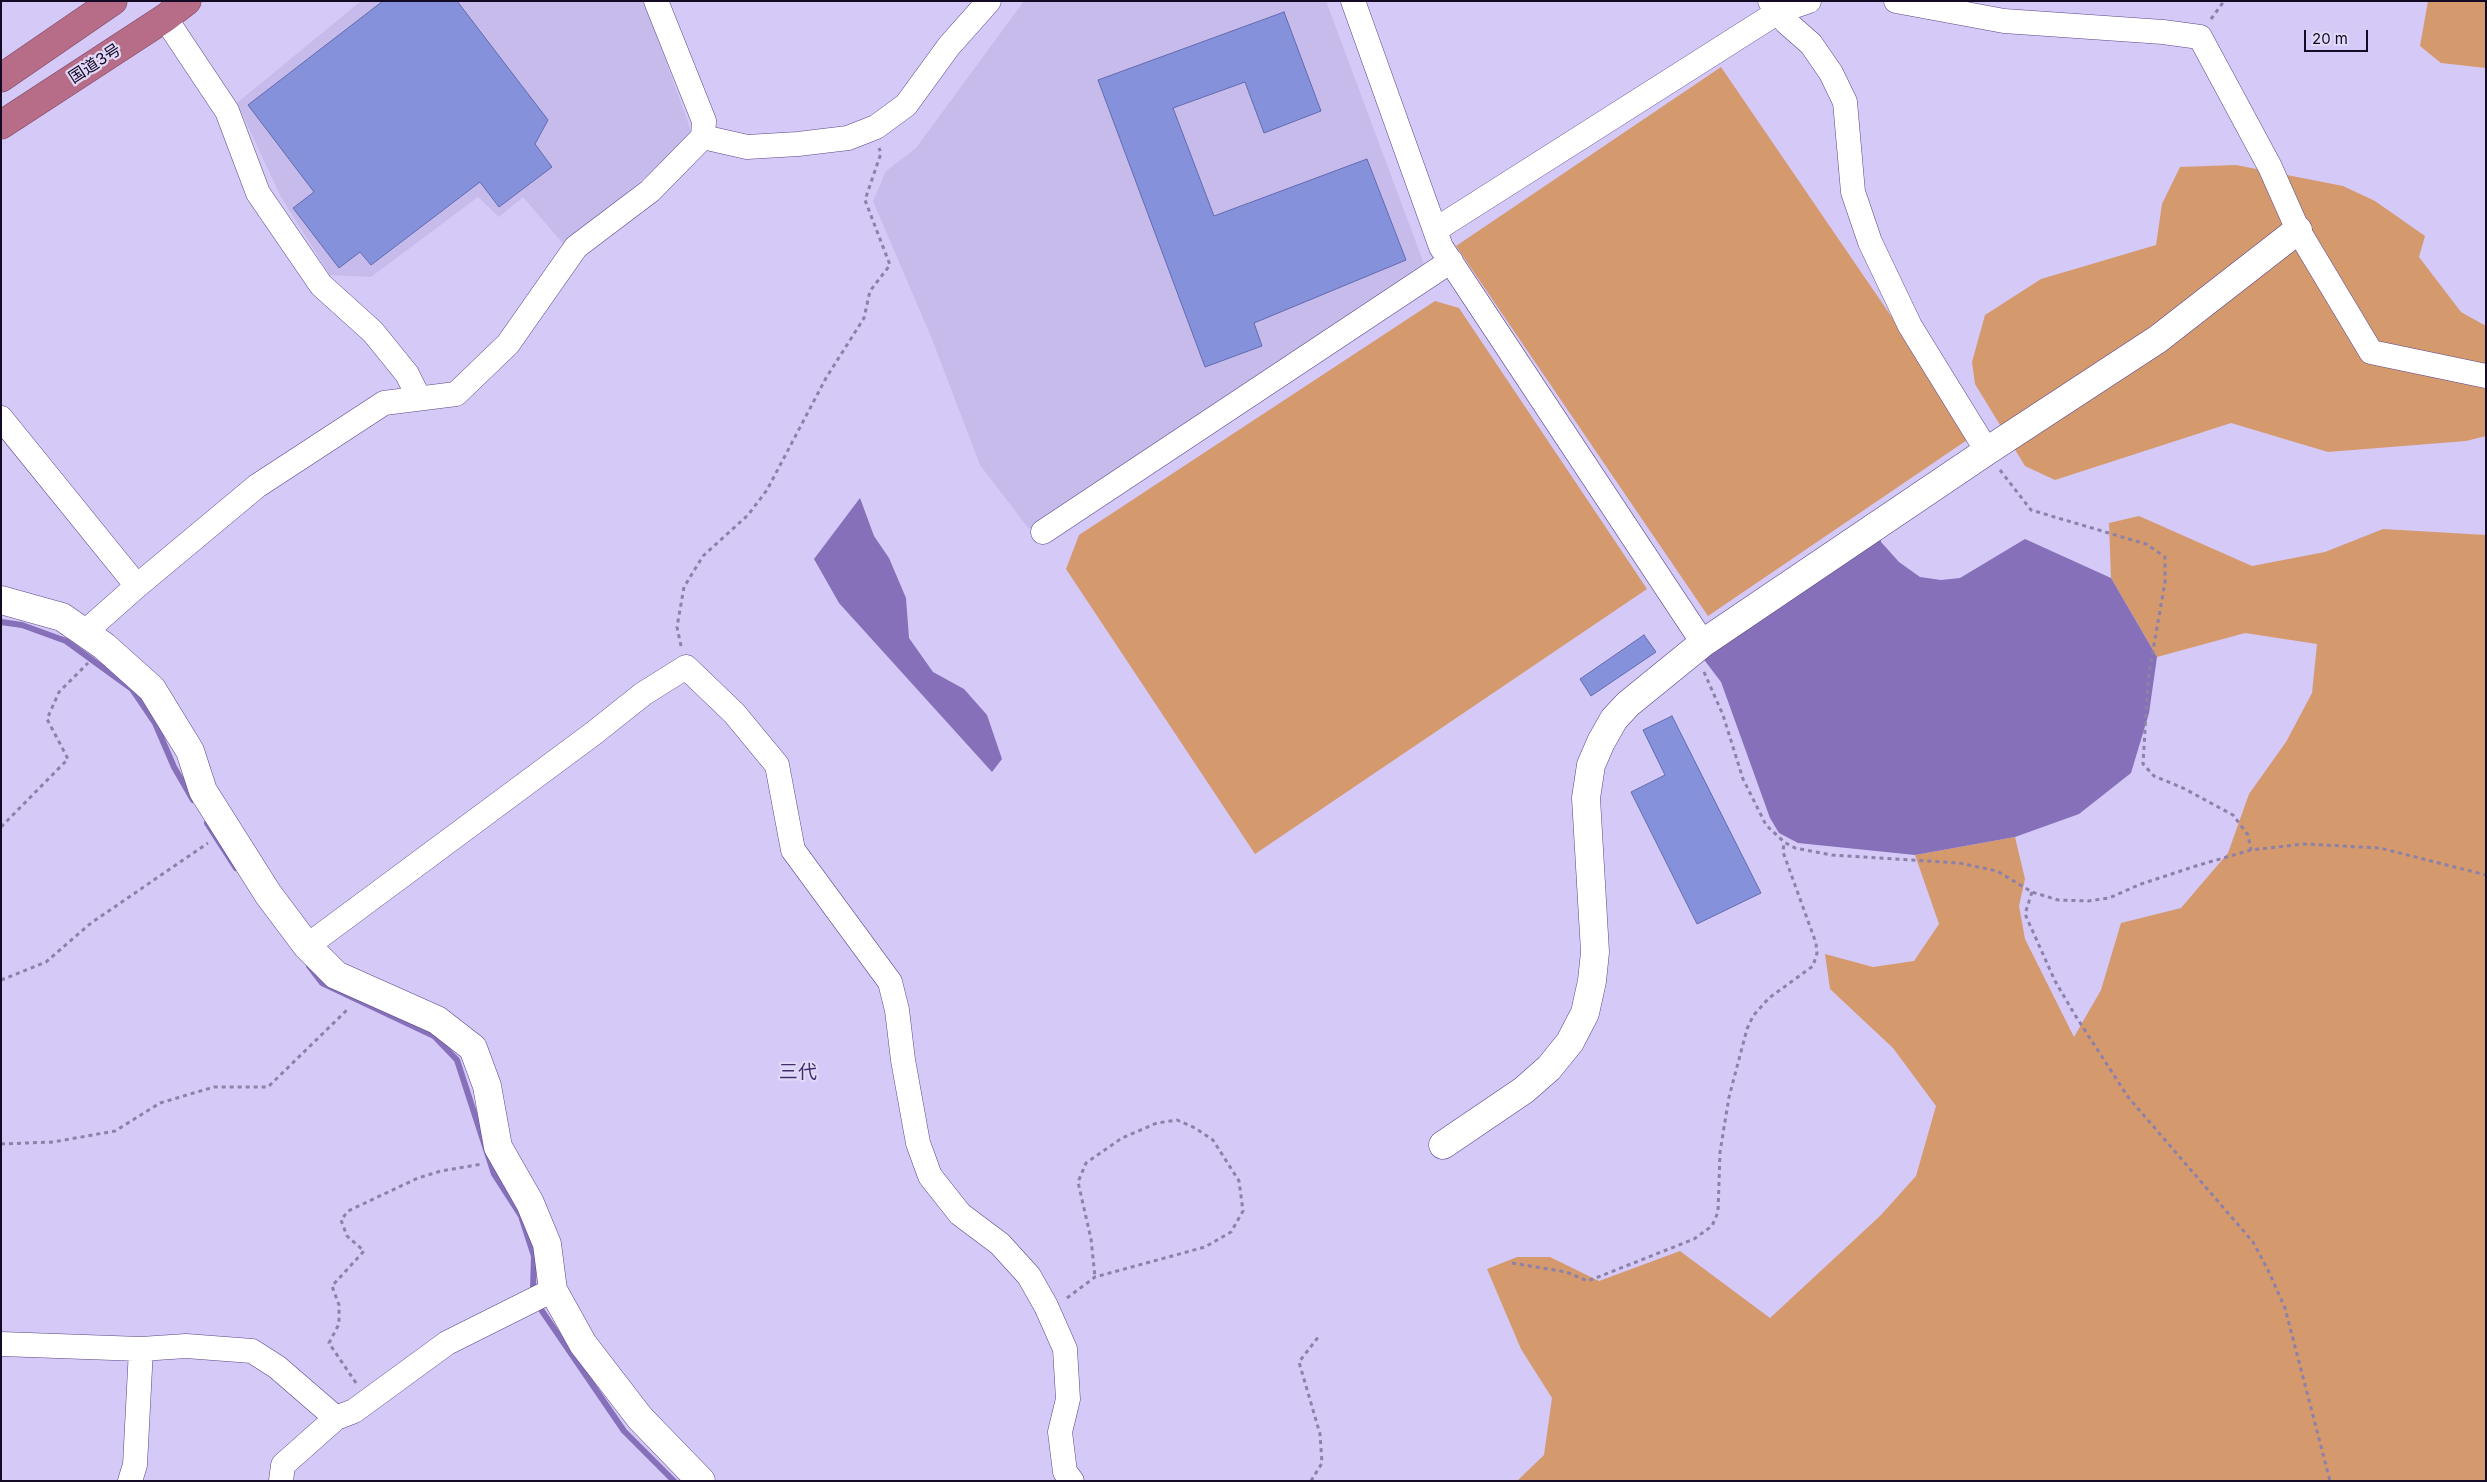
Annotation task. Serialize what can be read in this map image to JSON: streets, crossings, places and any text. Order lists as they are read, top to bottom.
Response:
{
  "streets": {
    "highway": ["国道3号"]
  },
  "districts": ["三代"],
  "scale_bar": "20 m"
}
